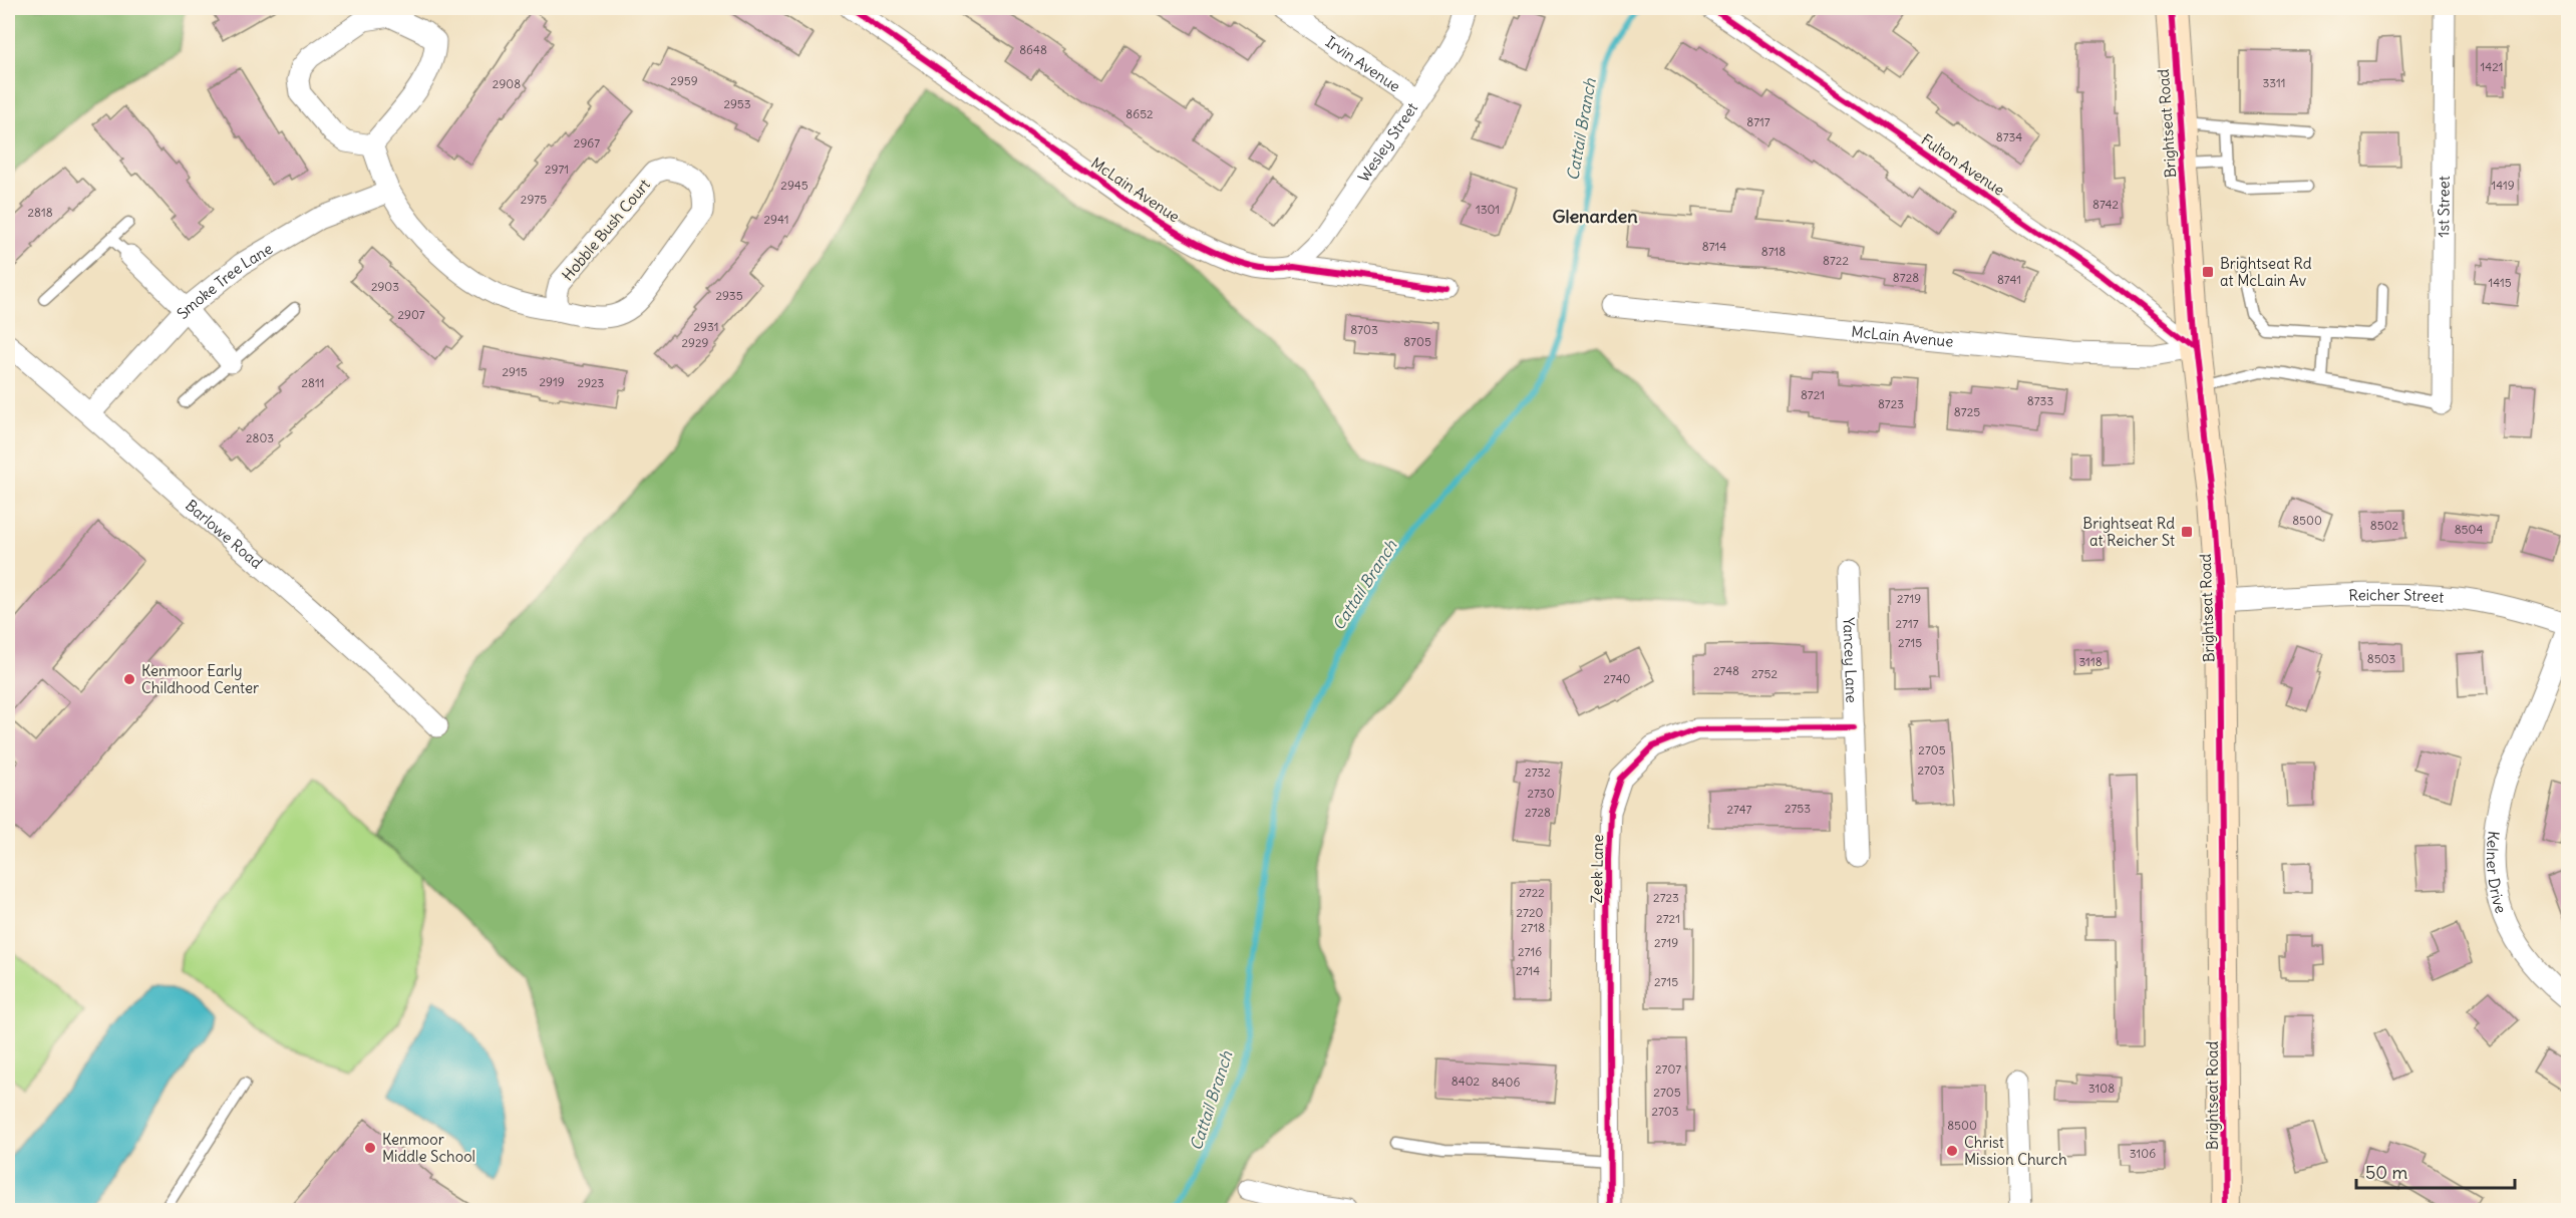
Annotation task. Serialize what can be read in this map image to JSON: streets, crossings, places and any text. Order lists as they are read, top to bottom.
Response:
{
  "streets": {
    "street": [
      "Irvin Avenue",
      "Brightseat Road",
      "Wesley Street",
      "Fulton Avenue",
      "McLain Avenue",
      "1st Street",
      "Hobble Bush Court",
      "Smoke Tree Lane",
      "Barlowe Road",
      "Reicher Street",
      "Yancey Lane",
      "Zeek Lane",
      "Kelner Drive"
    ]
  },
  "crossings": [
    ["Irvin Avenue", "Wesley Street"],
    ["Brightseat Road", "Fulton Avenue"],
    ["Brightseat Road", "McLain Avenue"],
    ["Brightseat Road", "Reicher Street"],
    ["Wesley Street", "McLain Avenue"],
    ["Fulton Avenue", "McLain Avenue"],
    ["Hobble Bush Court", "Smoke Tree Lane"],
    ["Smoke Tree Lane", "Barlowe Road"],
    ["Reicher Street", "Kelner Drive"],
    ["Yancey Lane", "Zeek Lane"]
  ],
  "districts": ["Glenarden"],
  "water": ["Cattail Branch"],
  "places": {
    "transit": ["Brightseat Rd at McLain Av", "Brightseat Rd at Reicher St"],
    "other": ["Kenmoor Early Childhood Center", "Kenmoor Middle School", "Christ Mission Church"]
  },
  "house_numbers": [
    "8648",
    "1421",
    "2959",
    "3311",
    "2908",
    "2953",
    "8652",
    "8717",
    "8734",
    "2967",
    "2971",
    "2945",
    "1419",
    "2975",
    "8742",
    "1301",
    "2818",
    "2941",
    "8714",
    "8718",
    "8722",
    "8728",
    "8741",
    "1415",
    "2903",
    "2935",
    "2907",
    "2931",
    "8703",
    "8705",
    "2929",
    "2915",
    "2919",
    "2811",
    "2923",
    "8721",
    "8733",
    "8723",
    "8725",
    "2803",
    "8500",
    "8502",
    "8504",
    "2719",
    "2717",
    "2715",
    "8503",
    "3118",
    "2748",
    "2752",
    "2740",
    "2705",
    "2703",
    "2732",
    "2730",
    "2753",
    "2747",
    "2728",
    "2722",
    "2723",
    "2720",
    "2721",
    "2718",
    "2719",
    "2716",
    "2714",
    "2715",
    "2707",
    "8402",
    "8406",
    "3108",
    "2705",
    "2703",
    "8500",
    "3106"
  ],
  "scale_bar": "50 m"
}
